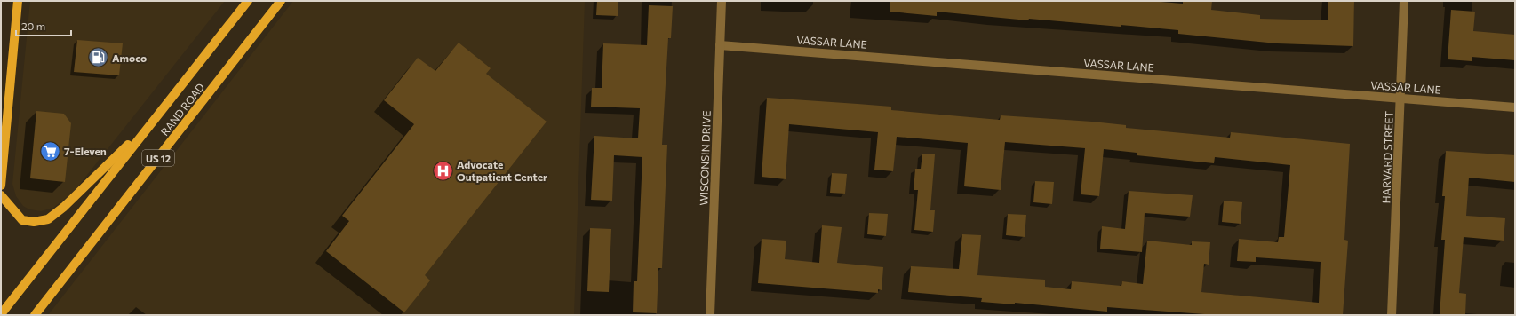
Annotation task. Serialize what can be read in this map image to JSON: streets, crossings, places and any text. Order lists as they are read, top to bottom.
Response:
{
  "streets": {
    "main road": ["RAND ROAD", "US 12"],
    "street": ["VASSAR LANE", "HARVARD STREET", "WISCONSIN DRIVE"]
  },
  "crossings": [
    ["VASSAR LANE", "HARVARD STREET"],
    ["VASSAR LANE", "WISCONSIN DRIVE"]
  ],
  "places": {
    "fuel station": ["Amoco"],
    "supermarket": ["7-Eleven"],
    "hospital": ["Advocate Outpatient Center"]
  },
  "scale_bar": "20 m"
}
